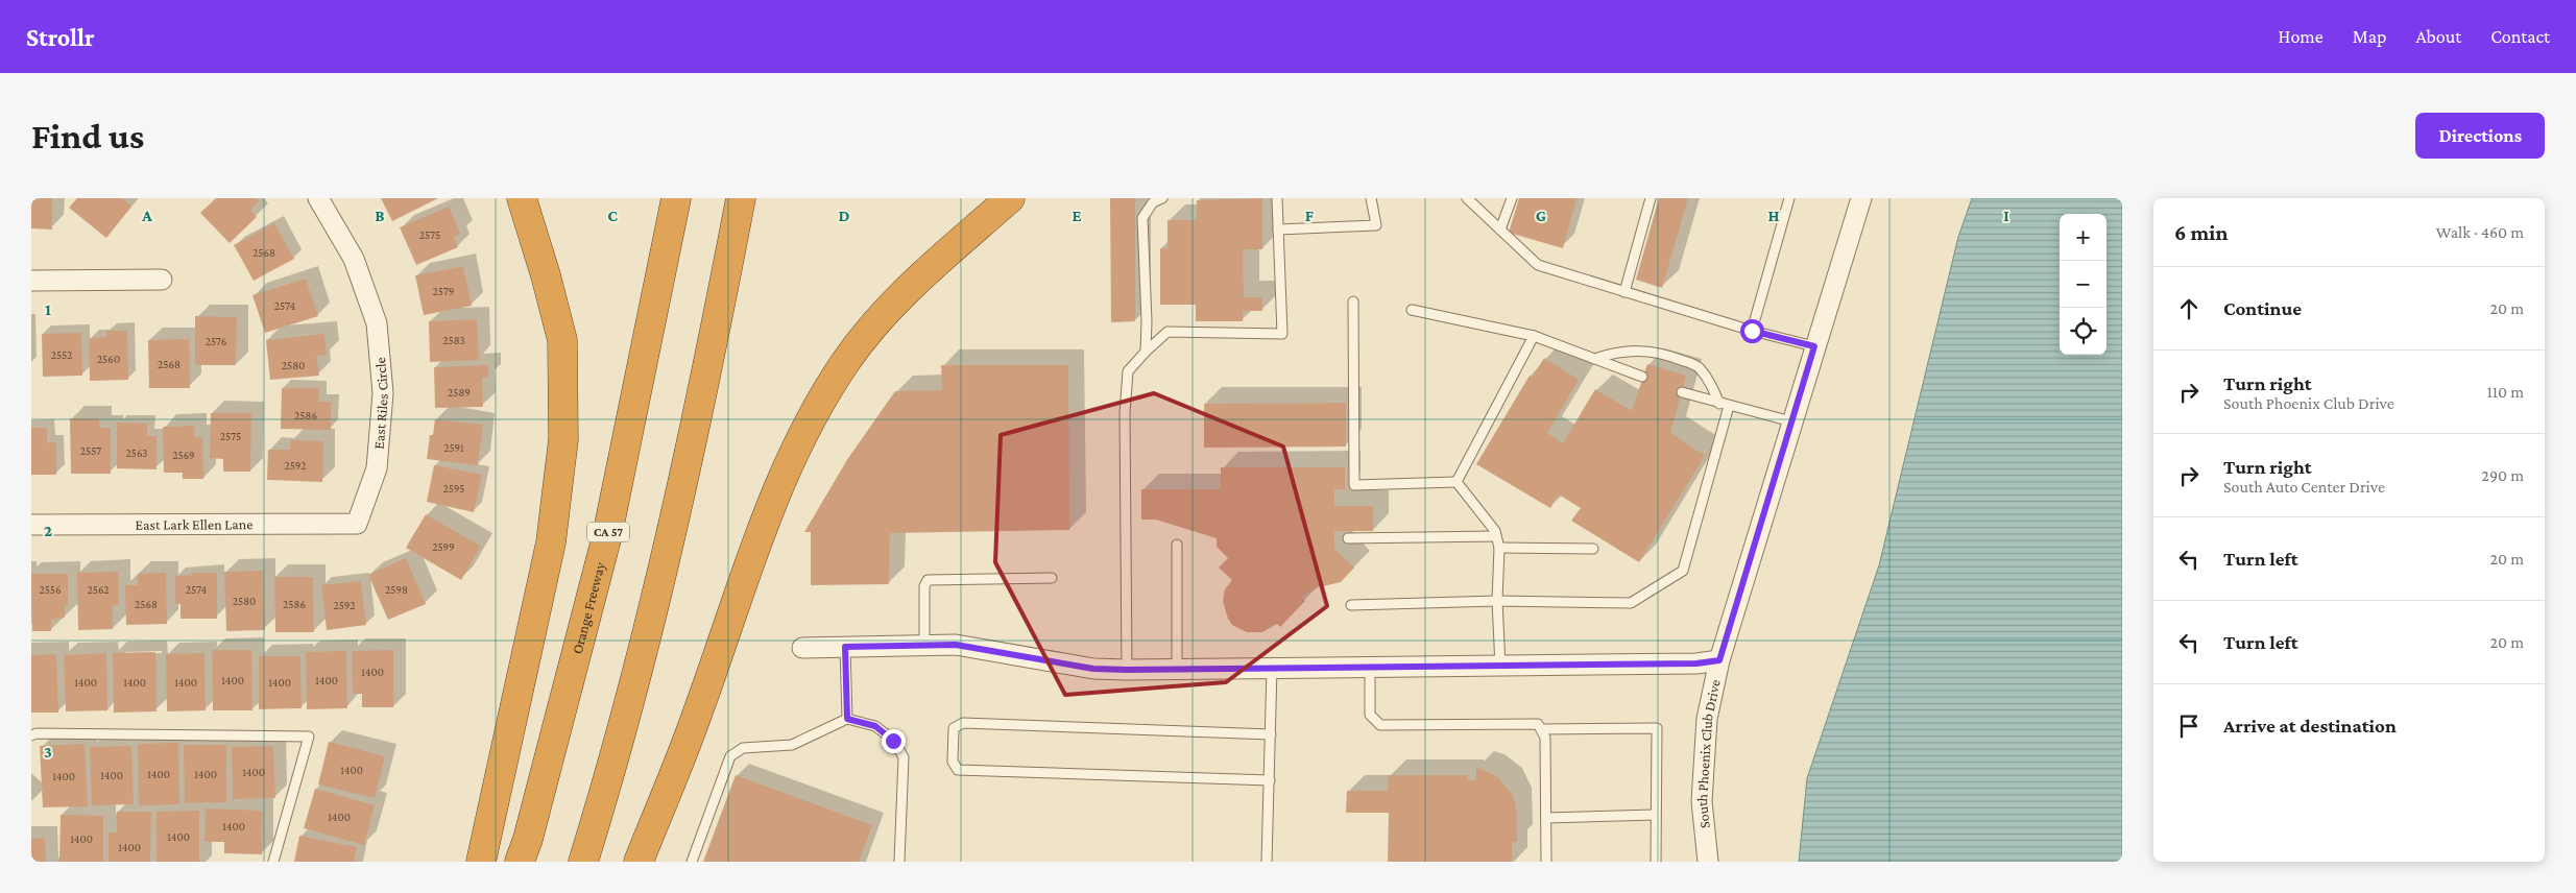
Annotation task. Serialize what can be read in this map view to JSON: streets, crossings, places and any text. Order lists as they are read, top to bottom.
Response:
{
  "streets": {
    "highway": ["CA 57", "Orange Freeway"],
    "street": ["East Riles Circle", "East Lark Ellen Lane", "South Phoenix Club Drive"]
  },
  "crossings": [
    ["East Riles Circle", "East Lark Ellen Lane"]
  ],
  "house_numbers": [
    "2575",
    "2568",
    "2579",
    "2574",
    "2583",
    "2576",
    "2552",
    "2560",
    "2568",
    "2580",
    "2589",
    "2586",
    "2575",
    "2591",
    "2557",
    "2563",
    "2569",
    "2592",
    "2595",
    "2599",
    "2556",
    "2562",
    "2574",
    "2598",
    "2580",
    "2568",
    "2586",
    "2592",
    "1400",
    "1400",
    "1400",
    "1400",
    "1400",
    "1400",
    "1400",
    "1400",
    "1400",
    "1400",
    "1400",
    "1400",
    "1400",
    "1400",
    "1400",
    "1400",
    "1400",
    "1400"
  ],
  "page": {
    "header": "Strollr",
    "nav": [
      "Home",
      "Map",
      "About",
      "Contact"
    ],
    "buttons": "Directions",
    "title": "Find us",
    "heading": ["6 min", "Walk · 460 m"],
    "map_buttons": ["+", "−"],
    "list": [
      ["Continue", "20 m"],
      ["Turn right", "South Phoenix Club Drive", "110 m"],
      ["Turn right", "South Auto Center Drive", "290 m"],
      ["Turn left", "20 m"],
      ["Turn left", "20 m"],
      "Arrive at destination"
    ]
  },
  "grid": {
    "columns": [
      "A",
      "B",
      "C",
      "D",
      "E",
      "F",
      "G",
      "H",
      "I"
    ],
    "rows": ["1", "2", "3"]
  }
}
